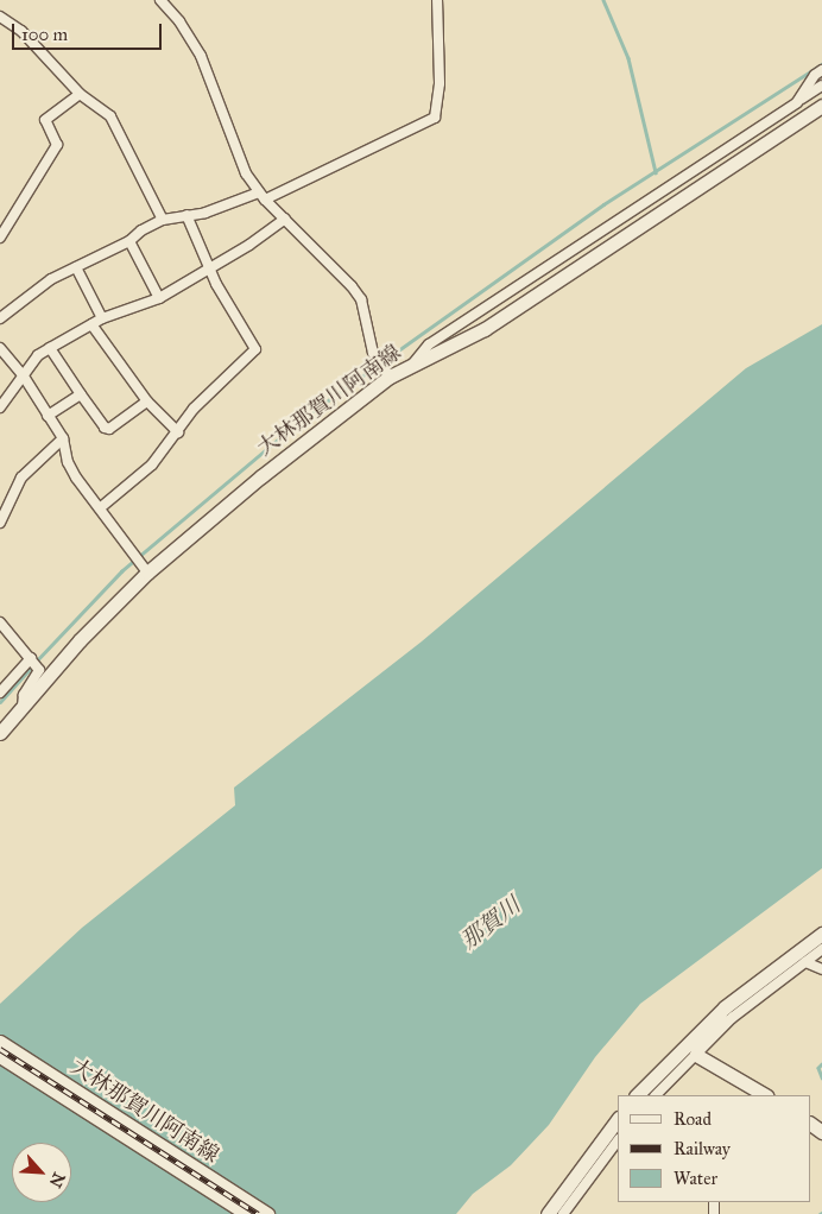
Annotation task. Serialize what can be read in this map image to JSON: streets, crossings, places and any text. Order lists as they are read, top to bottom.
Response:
{
  "streets": {
    "main road": ["大林那賀川阿南線"]
  },
  "water": ["那賀川"],
  "legend": ["Road", "Railway", "Water"],
  "scale_bar": "100 m",
  "north": "bottom right"
}
